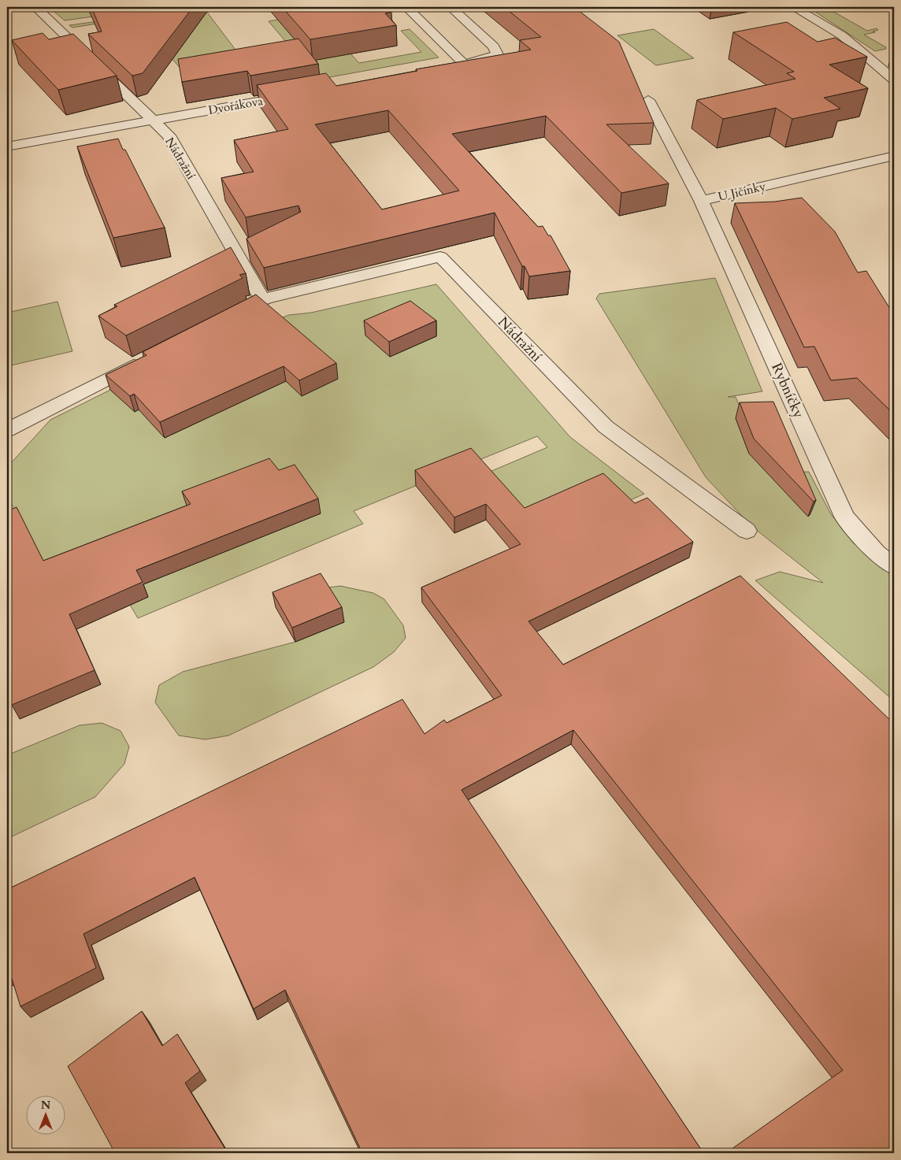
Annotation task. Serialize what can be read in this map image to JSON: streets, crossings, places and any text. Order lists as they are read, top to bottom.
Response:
{
  "streets": {
    "street": [
      "Dvořákova",
      "Nádražní",
      "U Jičínky",
      "Rybníčky"
    ]
  },
  "crossings": [
    ["Dvořákova", "Nádražní"],
    ["U Jičínky", "Rybníčky"]
  ],
  "north": "top"
}
